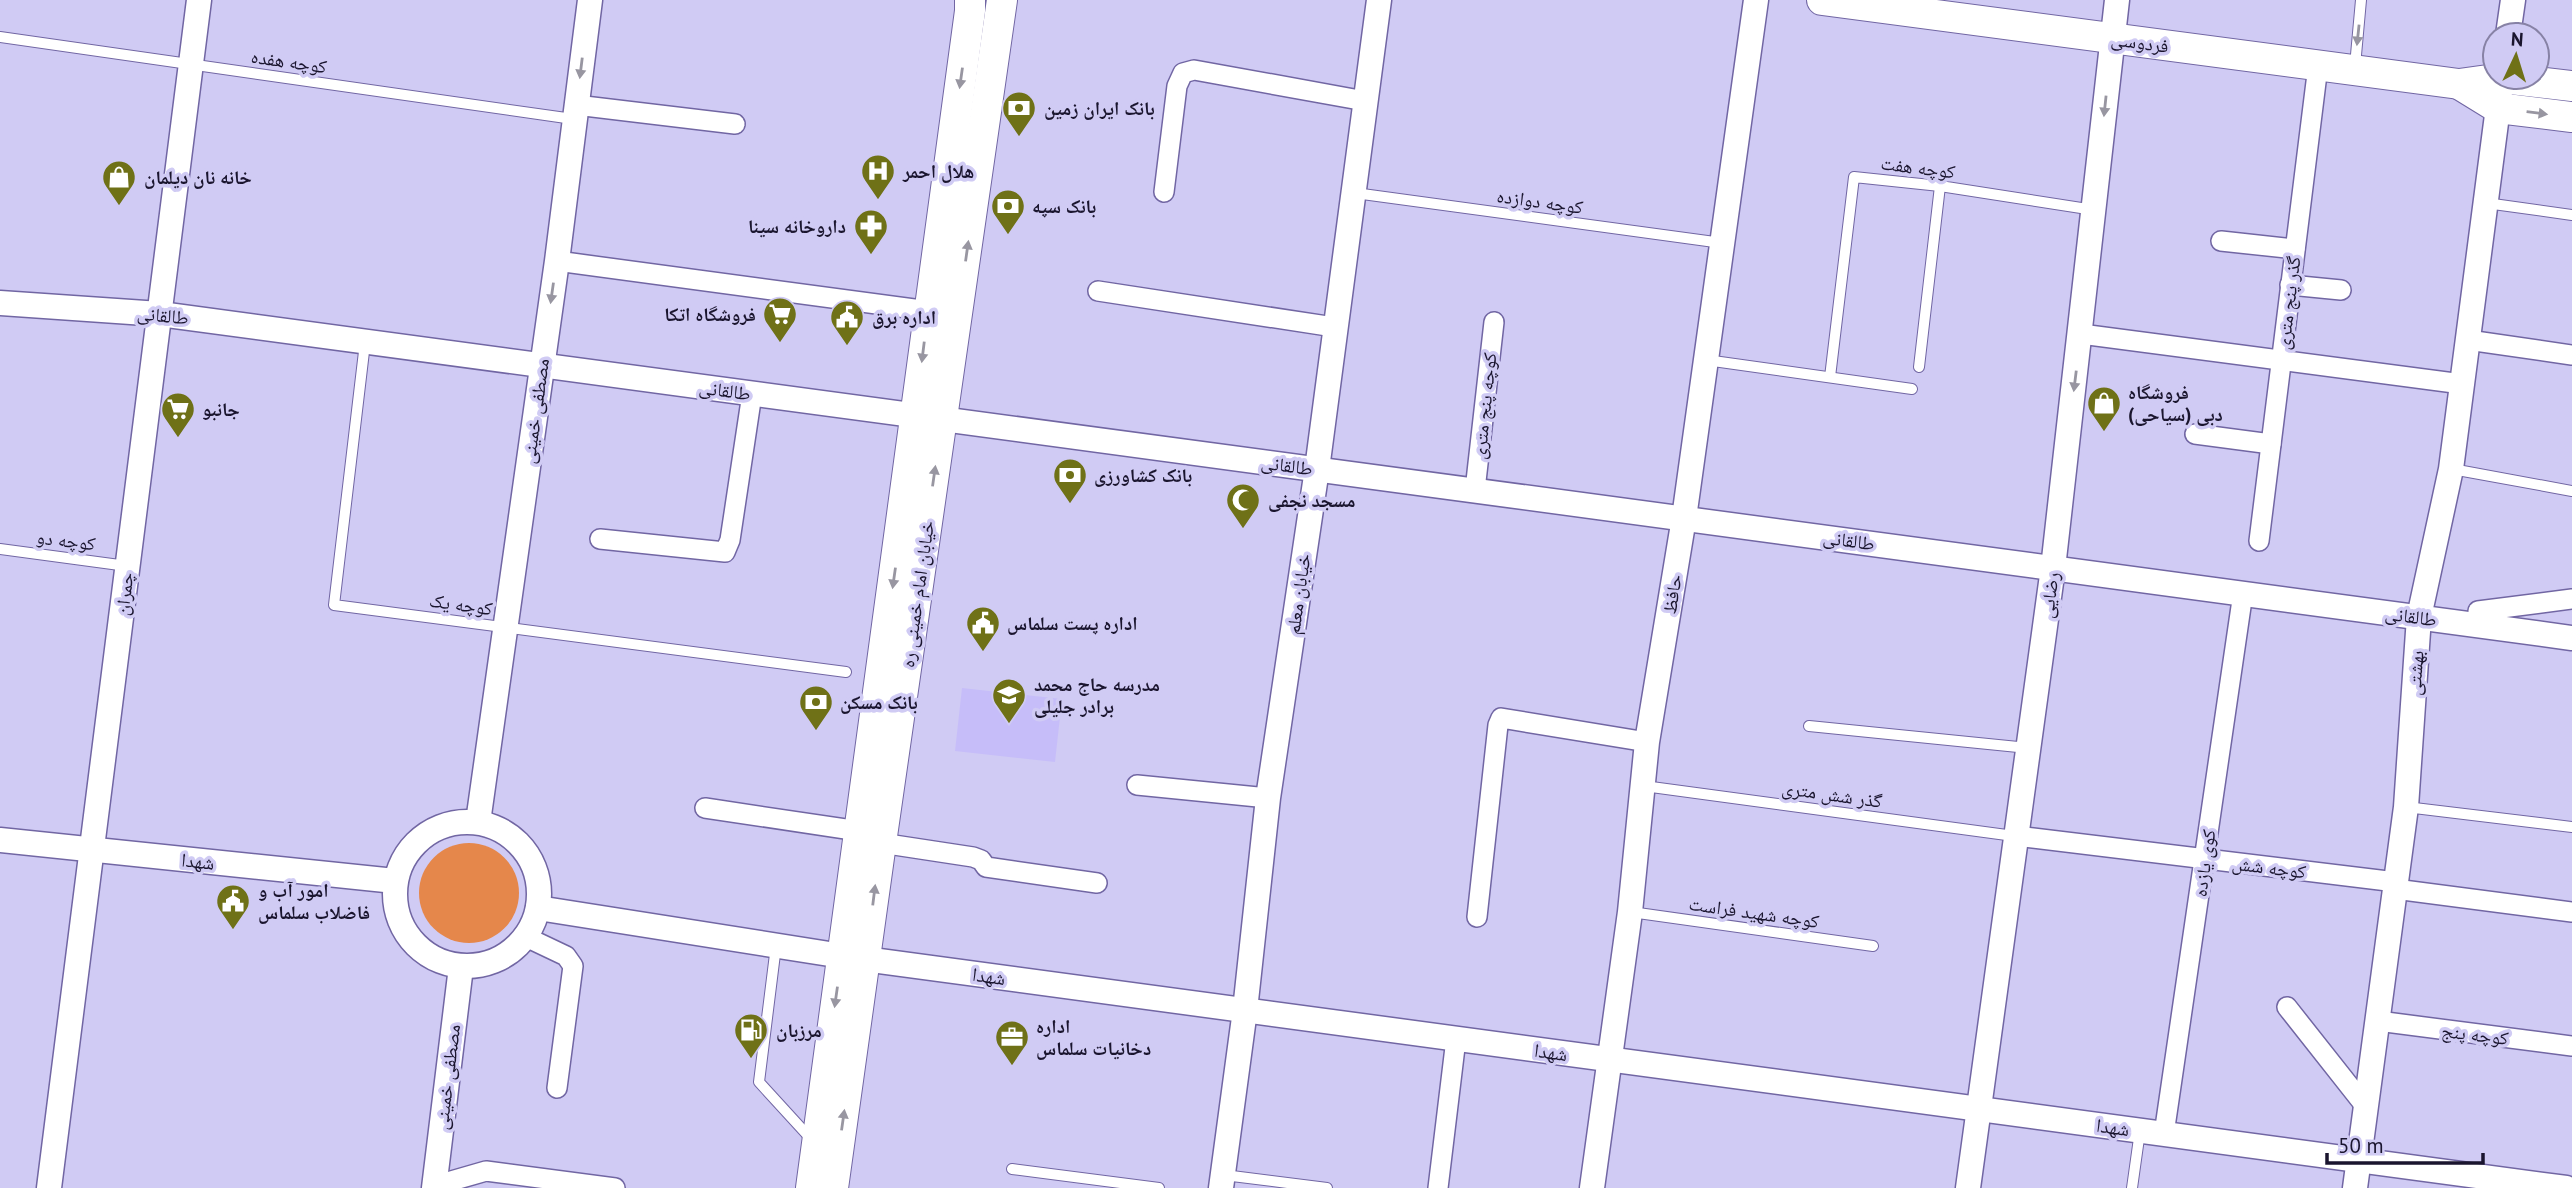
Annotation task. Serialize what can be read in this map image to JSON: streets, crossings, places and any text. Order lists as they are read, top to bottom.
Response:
{
  "streets": {
    "main road": ["فردوسی", "خیابان امام خمینی ره"],
    "street": [
      "گذر پنج متری",
      "طالقانی",
      "کوچه پنج متری",
      "مصطفی خمینی",
      "چمران",
      "خیابان معلم",
      "حافظ",
      "رضایی",
      "بهشتی",
      "شهدا",
      "کوی یازده",
      "کوچه شش",
      "کوچه پنج"
    ],
    "lane": [
      "کوچه هفده",
      "کوچه هفت",
      "کوچه دوازده",
      "کوچه دو",
      "کوچه یک",
      "گذر شش متری",
      "کوچه شهید فراست"
    ]
  },
  "crossings": [
    ["فردوسی", "گذر پنج متری"],
    ["فردوسی", "رضایی"],
    ["فردوسی", "بهشتی"],
    ["کوچه هفده", "مصطفی خمینی"],
    ["کوچه هفده", "چمران"],
    ["کوچه هفت", "رضایی"],
    ["کوچه دوازده", "خیابان معلم"],
    ["کوچه دوازده", "حافظ"],
    ["طالقانی", "کوچه پنج متری"],
    ["طالقانی", "مصطفی خمینی"],
    ["طالقانی", "چمران"],
    ["طالقانی", "خیابان امام خمینی ره"],
    ["طالقانی", "خیابان معلم"],
    ["طالقانی", "حافظ"],
    ["طالقانی", "رضایی"],
    ["طالقانی", "کوچه یک"],
    ["طالقانی", "بهشتی"],
    ["طالقانی", "کوی یازده"],
    ["مصطفی خمینی", "کوچه یک"],
    ["مصطفی خمینی", "شهدا"],
    ["کوچه دو", "چمران"],
    ["چمران", "شهدا"],
    ["خیابان امام خمینی ره", "شهدا"],
    ["خیابان معلم", "شهدا"],
    ["حافظ", "گذر شش متری"],
    ["حافظ", "شهدا"],
    ["حافظ", "کوچه شهید فراست"],
    ["رضایی", "گذر شش متری"],
    ["رضایی", "شهدا"],
    ["رضایی", "کوچه شش"],
    ["بهشتی", "شهدا"],
    ["بهشتی", "کوچه شش"],
    ["بهشتی", "کوچه پنج"],
    ["گذر شش متری", "کوچه شش"],
    ["شهدا", "کوی یازده"],
    ["کوی یازده", "کوچه شش"]
  ],
  "places": {
    "bank": [
      "بانک ایران زمین",
      "بانک سپه",
      "بانک کشاورزی",
      "بانک مسکن"
    ],
    "hospital": ["هلال احمر"],
    "shop": ["خانه نان دیلمان", "فروشگاه دبی (سیاحی)"],
    "pharmacy": ["داروخانه سینا"],
    "supermarket": ["فروشگاه اتکا", "جانبو"],
    "public building": ["اداره برق", "اداره پست سلماس", "امور آب و فاضلاب سلماس"],
    "mosque": ["مسجد نجفی"],
    "school or university": ["مدرسه حاج محمد برادر جلیلی"],
    "fuel station": ["مرزبان"],
    "office": ["اداره دخانیات سلماس"]
  },
  "scale_bar": "50 m",
  "north": "top"
}
